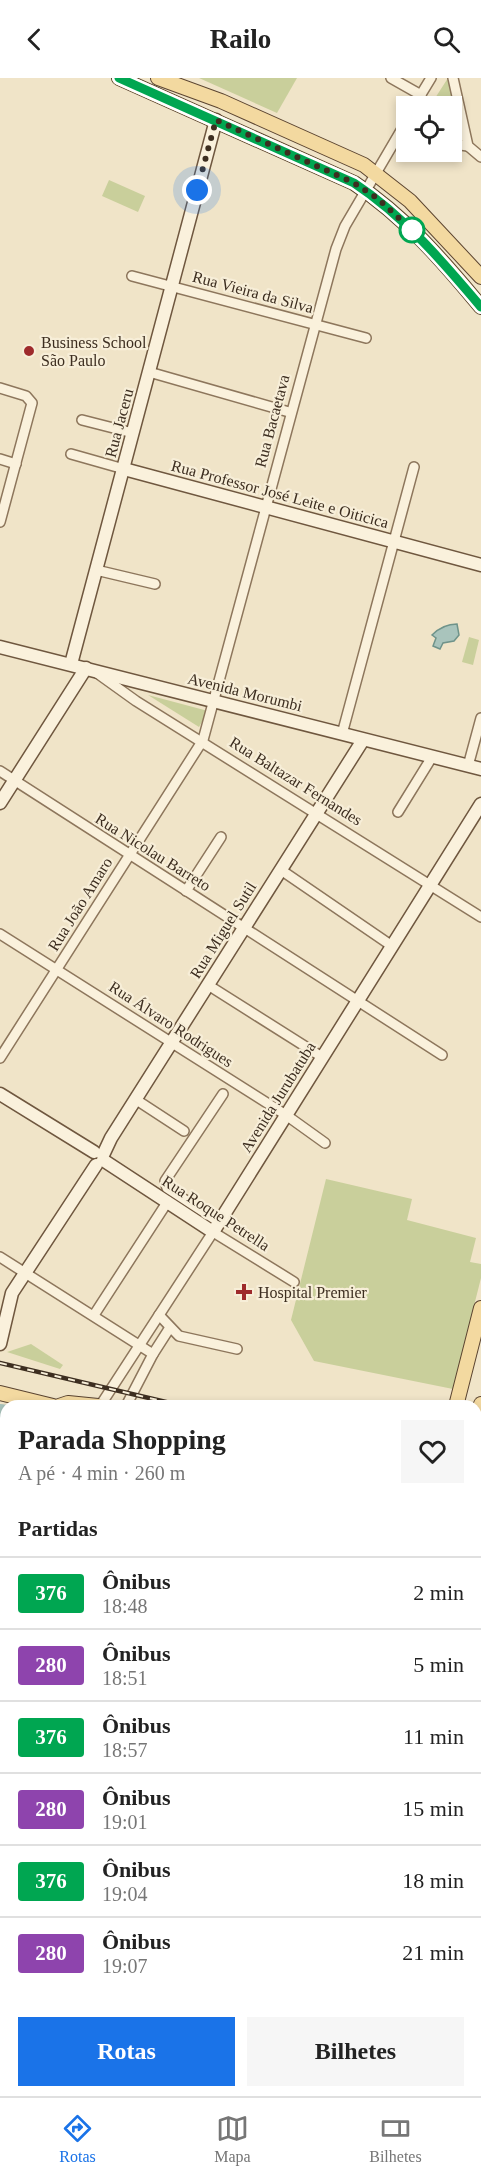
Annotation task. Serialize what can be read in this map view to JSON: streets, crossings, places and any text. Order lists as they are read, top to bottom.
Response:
{
  "streets": {
    "street": [
      "Rua Vieira da Silva",
      "Rua Bacaetava",
      "Rua Jaceru",
      "Rua Professor José Leite e Oiticica",
      "Avenida Morumbi",
      "Rua Baltazar Fernandes",
      "Rua Nicolau Barreto",
      "Rua João Amaro",
      "Rua Miguel Sutil",
      "Rua Álvaro Rodrigues",
      "Avenida Jurubatuba",
      "Rua Roque Petrella"
    ]
  },
  "crossings": [
    ["Rua Vieira da Silva", "Rua Bacaetava"],
    ["Rua Vieira da Silva", "Rua Jaceru"],
    ["Rua Bacaetava", "Rua Professor José Leite e Oiticica"],
    ["Rua Bacaetava", "Avenida Morumbi"],
    ["Rua Bacaetava", "Rua João Amaro"],
    ["Rua Jaceru", "Rua Professor José Leite e Oiticica"],
    ["Rua Jaceru", "Avenida Morumbi"],
    ["Avenida Morumbi", "Rua Baltazar Fernandes"],
    ["Avenida Morumbi", "Rua João Amaro"],
    ["Avenida Morumbi", "Rua Miguel Sutil"],
    ["Rua Baltazar Fernandes", "Rua João Amaro"],
    ["Rua Baltazar Fernandes", "Rua Miguel Sutil"],
    ["Rua Baltazar Fernandes", "Avenida Jurubatuba"],
    ["Rua Nicolau Barreto", "Rua João Amaro"],
    ["Rua Nicolau Barreto", "Rua Miguel Sutil"],
    ["Rua Nicolau Barreto", "Avenida Jurubatuba"],
    ["Rua João Amaro", "Rua Álvaro Rodrigues"],
    ["Rua Miguel Sutil", "Rua Álvaro Rodrigues"],
    ["Rua Miguel Sutil", "Rua Roque Petrella"],
    ["Rua Álvaro Rodrigues", "Avenida Jurubatuba"],
    ["Avenida Jurubatuba", "Rua Roque Petrella"]
  ],
  "places": {
    "other": ["Business School São Paulo"],
    "health": ["Hospital Premier"]
  },
  "lines": ["bus line 376"],
  "page": {
    "header": "Railo",
    "heading": [
      ["Parada Shopping", "A pé · 4 min · 260 m"],
      "Partidas"
    ],
    "list": [
      {
        "mark": "376",
        "name": "Ônibus",
        "note": "18:48",
        "value": "2 min"
      },
      {
        "mark": "280",
        "name": "Ônibus",
        "note": "18:51",
        "value": "5 min"
      },
      {
        "mark": "376",
        "name": "Ônibus",
        "note": "18:57",
        "value": "11 min"
      },
      {
        "mark": "280",
        "name": "Ônibus",
        "note": "19:01",
        "value": "15 min"
      },
      {
        "mark": "376",
        "name": "Ônibus",
        "note": "19:04",
        "value": "18 min"
      },
      {
        "mark": "280",
        "name": "Ônibus",
        "note": "19:07",
        "value": "21 min"
      }
    ],
    "buttons": ["Rotas", "Bilhetes"],
    "tabs": ["Rotas", "Mapa", "Bilhetes"]
  }
}
